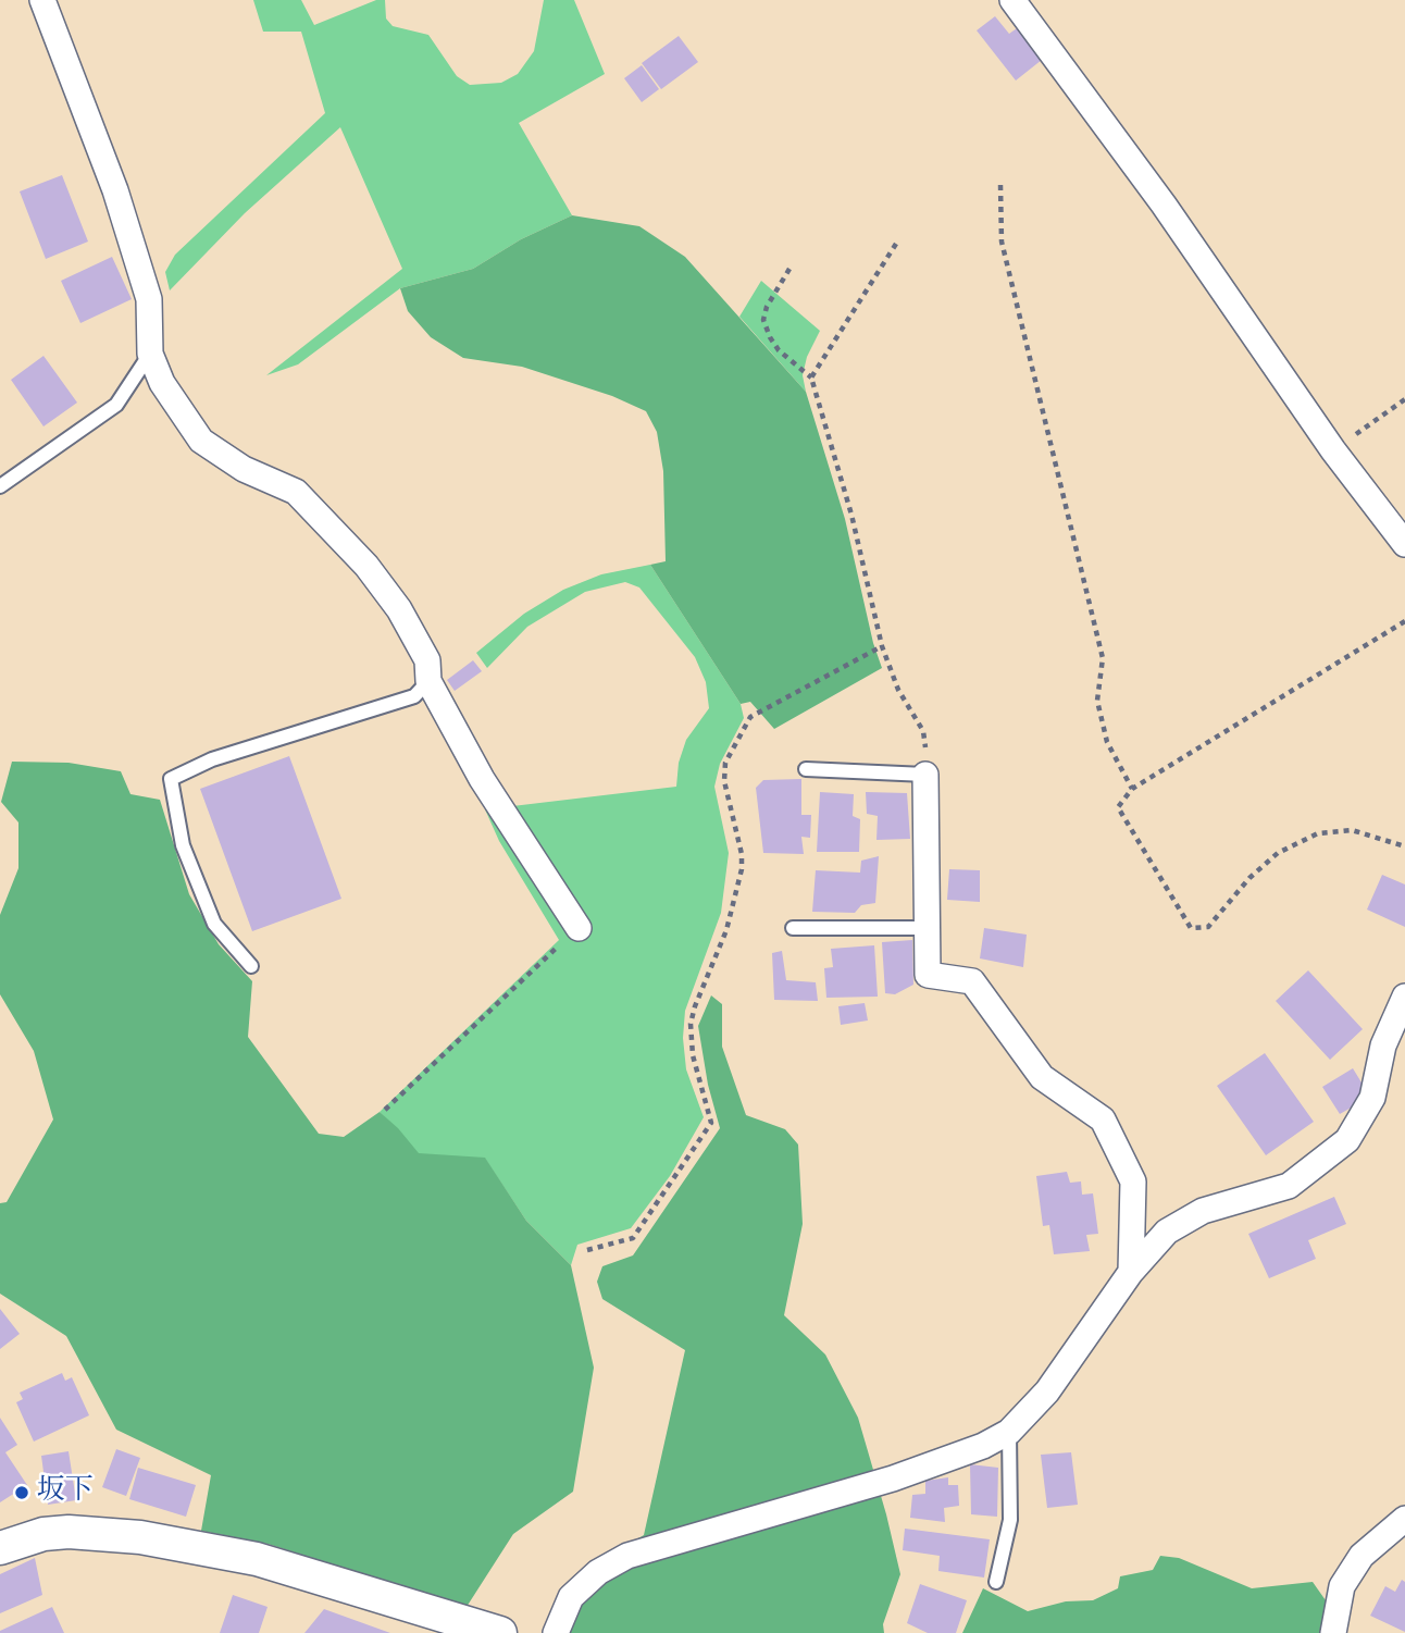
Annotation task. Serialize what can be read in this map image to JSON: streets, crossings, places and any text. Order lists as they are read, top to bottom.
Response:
{
  "places": ["坂下"]
}
